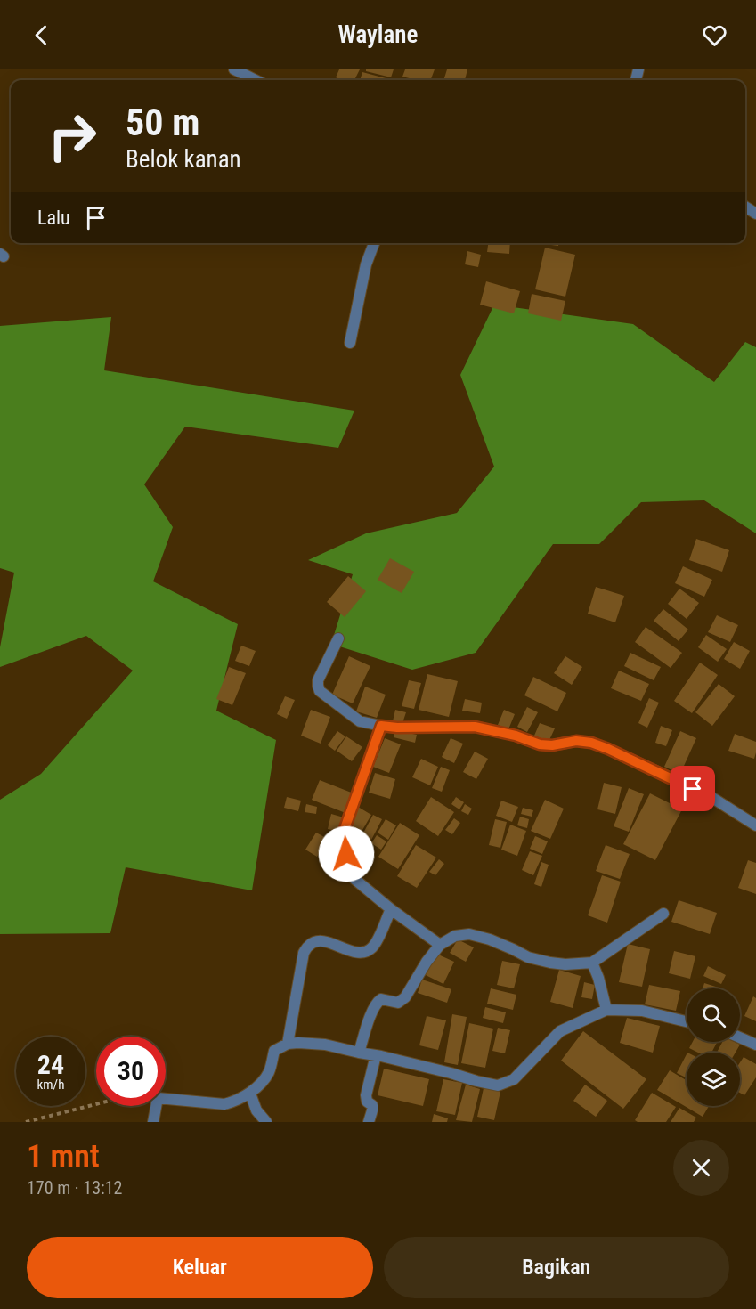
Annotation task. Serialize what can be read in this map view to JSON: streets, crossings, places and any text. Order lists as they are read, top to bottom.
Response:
{
  "page": {
    "header": "Waylane",
    "turn": ["50 m", "Belok kanan"],
    "then": "Lalu",
    "speed": "24 km/h",
    "limit": "30",
    "heading": ["1 mnt", "170 m · 13:12"],
    "buttons": ["Keluar", "Bagikan"]
  }
}
